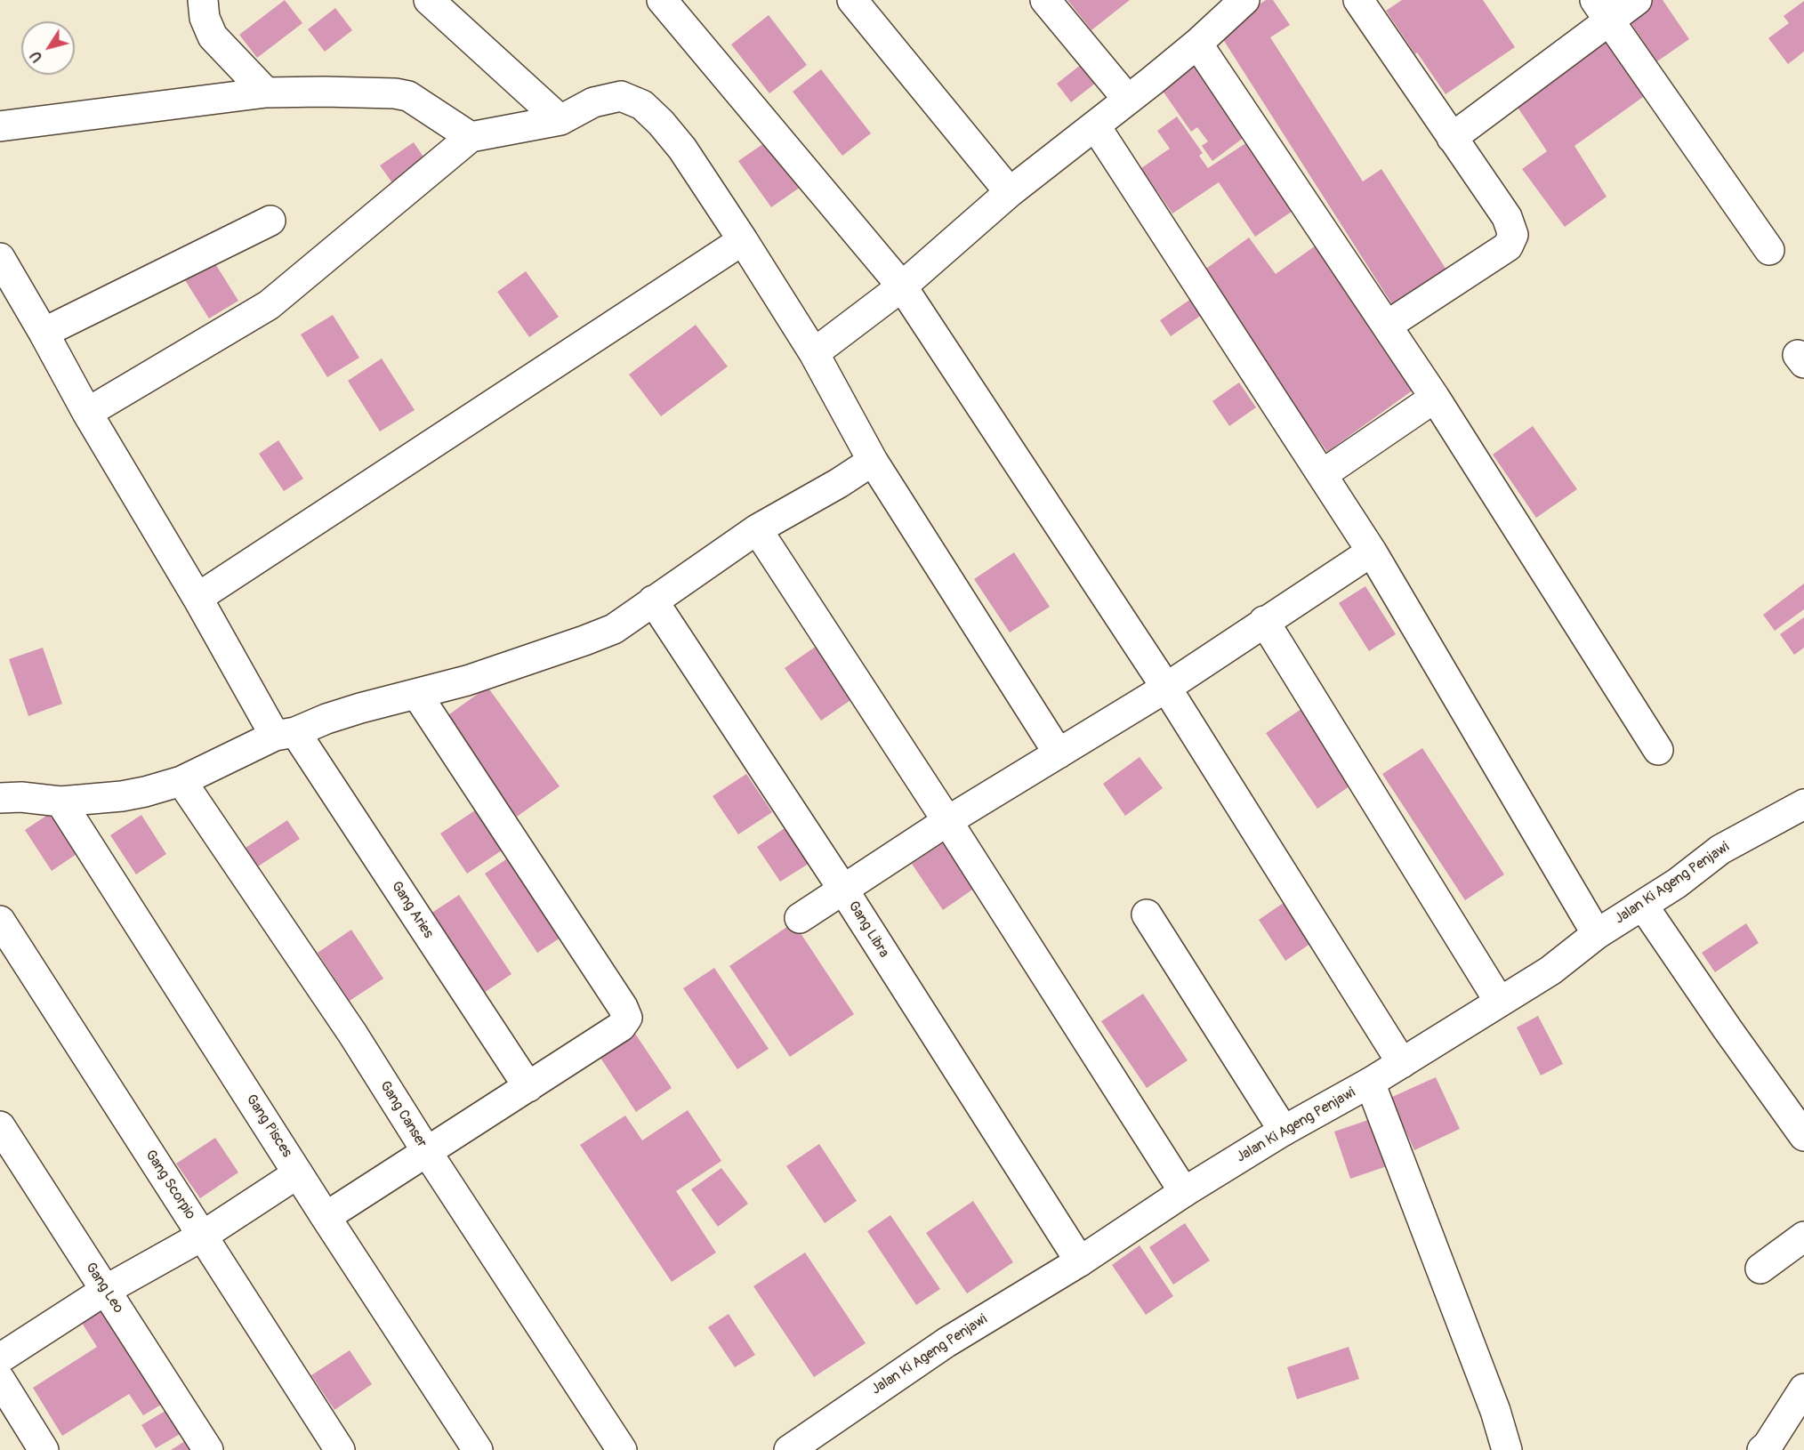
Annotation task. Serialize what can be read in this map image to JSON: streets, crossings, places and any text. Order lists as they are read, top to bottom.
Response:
{
  "streets": {
    "street": [
      "Jalan Ki Ageng Penjawi",
      "Gang Aries",
      "Gang Libra",
      "Gang Canser",
      "Gang Pisces",
      "Gang Scorpio",
      "Gang Leo"
    ]
  },
  "crossings": [
    ["Jalan Ki Ageng Penjawi", "Gang Libra"]
  ],
  "north": "bottom left"
}
